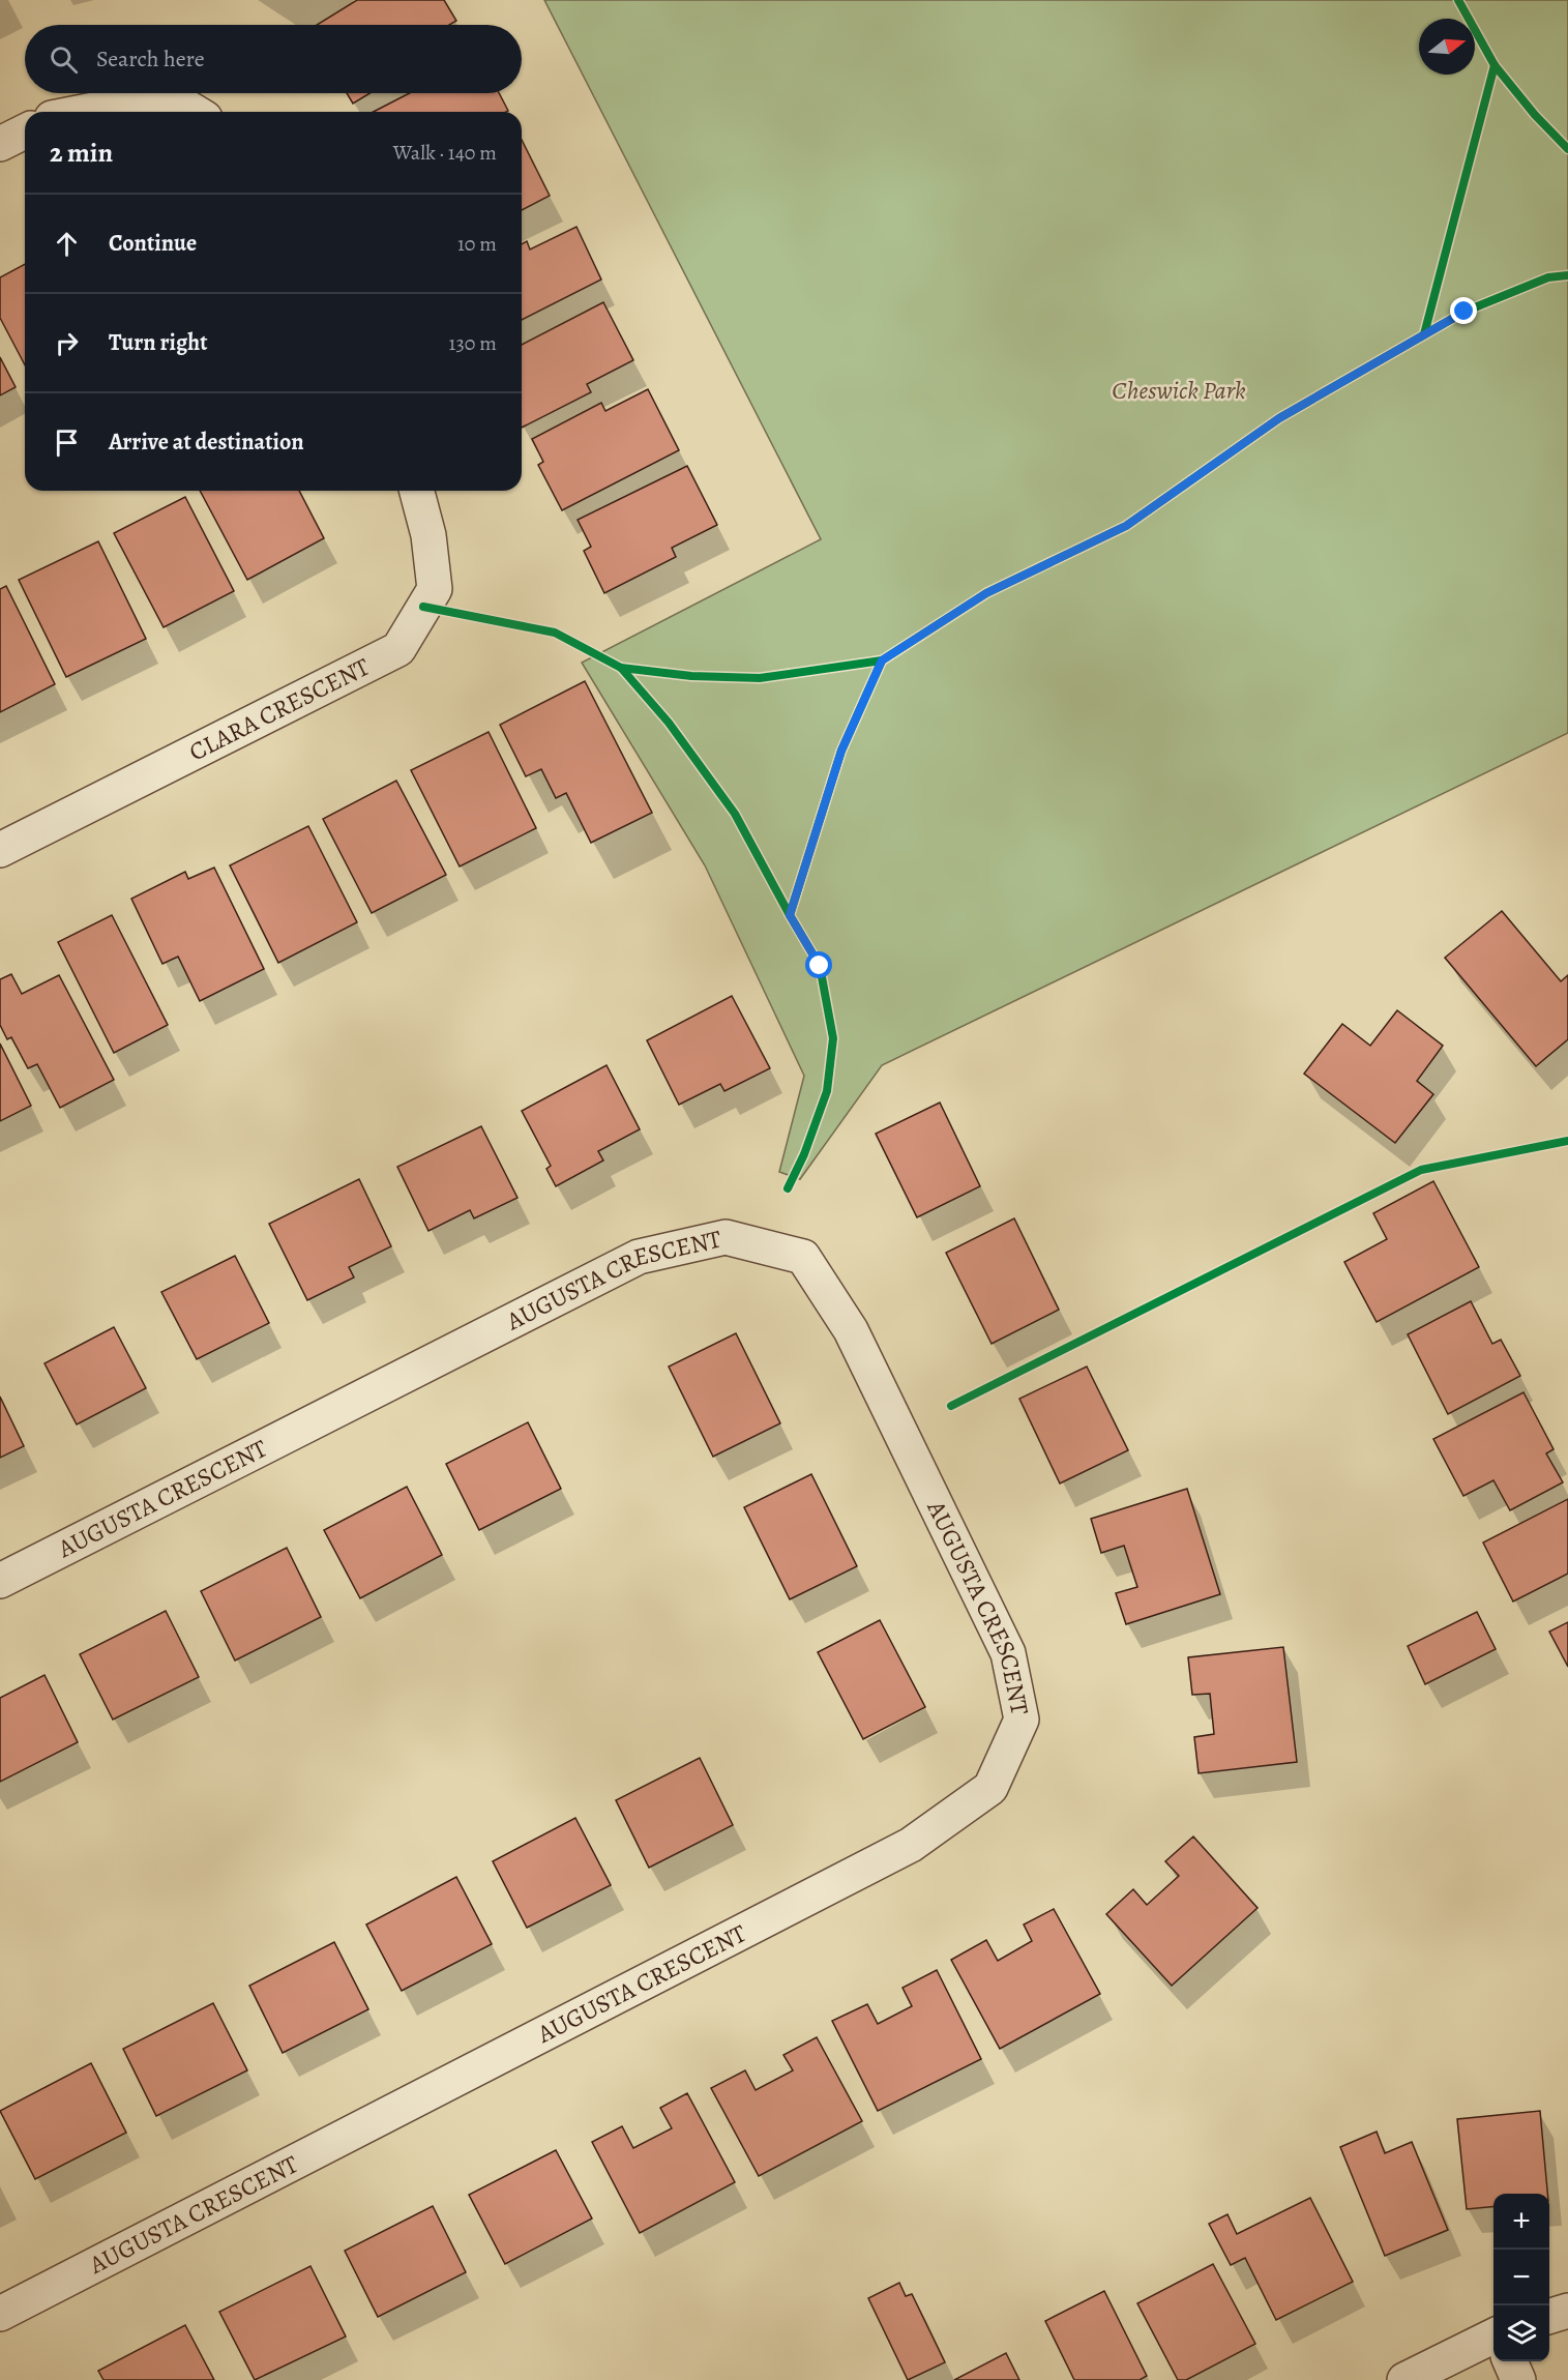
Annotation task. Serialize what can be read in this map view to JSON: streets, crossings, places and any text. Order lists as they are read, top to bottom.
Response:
{
  "streets": {
    "street": ["CLARA CRESCENT", "AUGUSTA CRESCENT"]
  },
  "parks": ["Cheswick Park"],
  "north": "right",
  "page": {
    "search": "Search here",
    "heading": ["2 min", "Walk · 140 m"],
    "list": [
      ["Continue", "10 m"],
      ["Turn right", "130 m"],
      "Arrive at destination"
    ],
    "map_buttons": ["+", "−"]
  }
}
